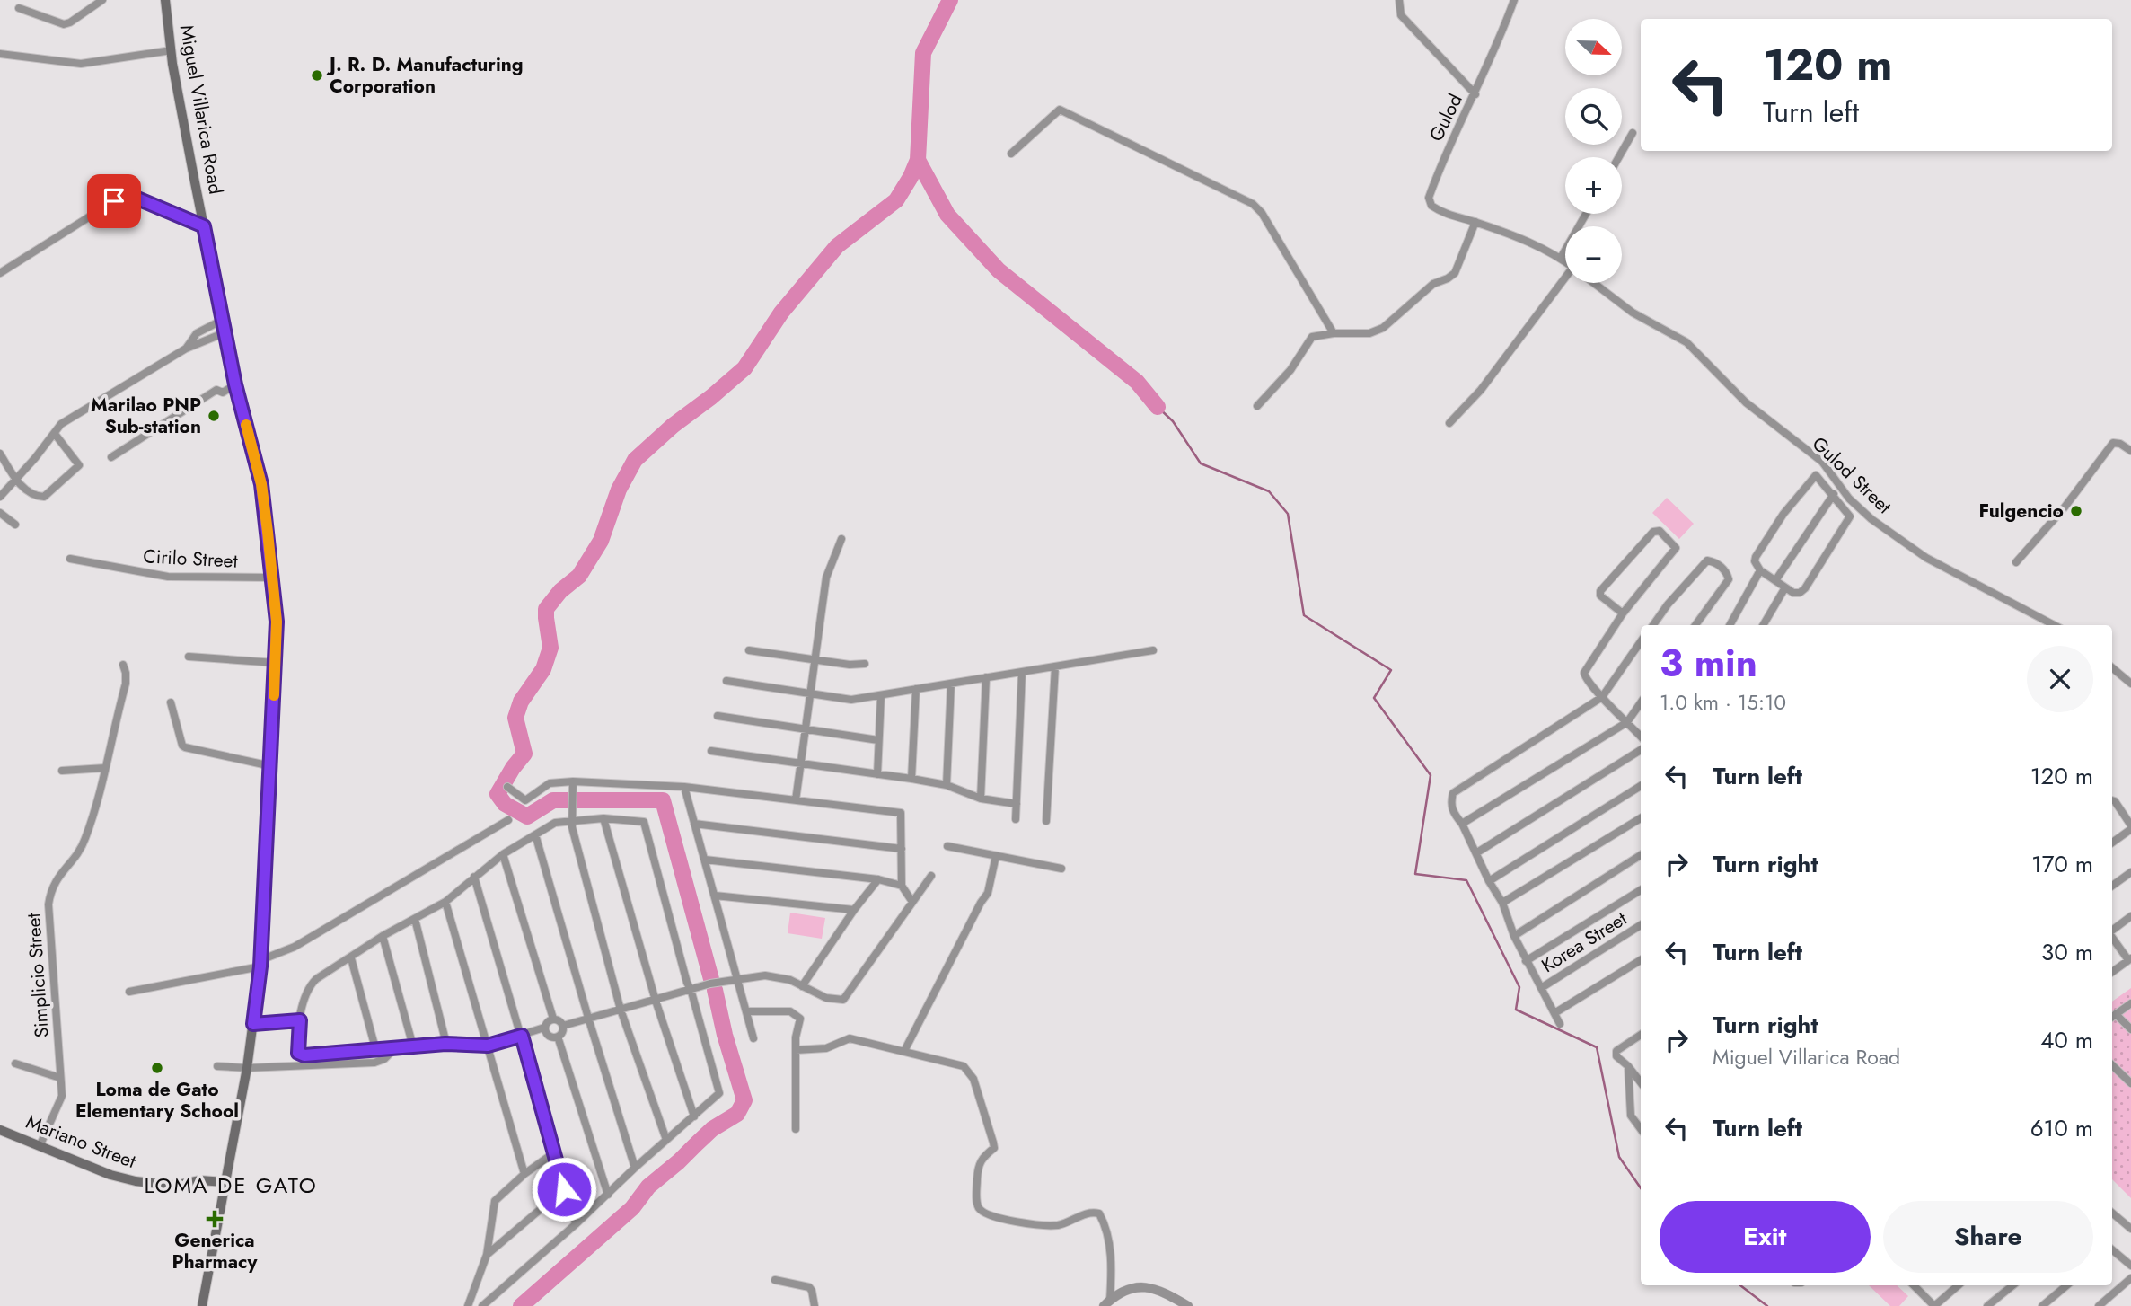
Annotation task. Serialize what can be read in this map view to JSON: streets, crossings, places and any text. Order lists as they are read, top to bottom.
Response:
{
  "streets": {
    "main road": ["Miguel Villarica Road", "Mariano Street"],
    "street": [
      "Gulod",
      "Gulod Street",
      "Cirilo Street",
      "Korea Street",
      "Simplicio Street"
    ]
  },
  "crossings": [
    ["Miguel Villarica Road", "Cirilo Street"],
    ["Miguel Villarica Road", "Mariano Street"],
    ["Gulod", "Gulod Street"],
    ["Simplicio Street", "Mariano Street"]
  ],
  "districts": ["LOMA DE GATO"],
  "places": {
    "other": [
      "J. R. D. Manufacturing Corporation",
      "Marilao PNP Sub-station",
      "Fulgencio",
      "Loma de Gato Elementary School"
    ],
    "health": ["Generica Pharmacy"]
  },
  "north": "right",
  "page": {
    "map_buttons": ["+", "−"],
    "turn": ["120 m", "Turn left"],
    "heading": ["3 min", "1.0 km · 15:10"],
    "list": [
      {
        "name": "Turn left",
        "value": "120 m"
      },
      {
        "name": "Turn right",
        "value": "170 m"
      },
      {
        "name": "Turn left",
        "value": "30 m"
      },
      {
        "name": "Turn right",
        "note": "Miguel Villarica Road",
        "value": "40 m"
      },
      {
        "name": "Turn left",
        "value": "610 m"
      }
    ],
    "buttons": ["Exit", "Share"]
  }
}
